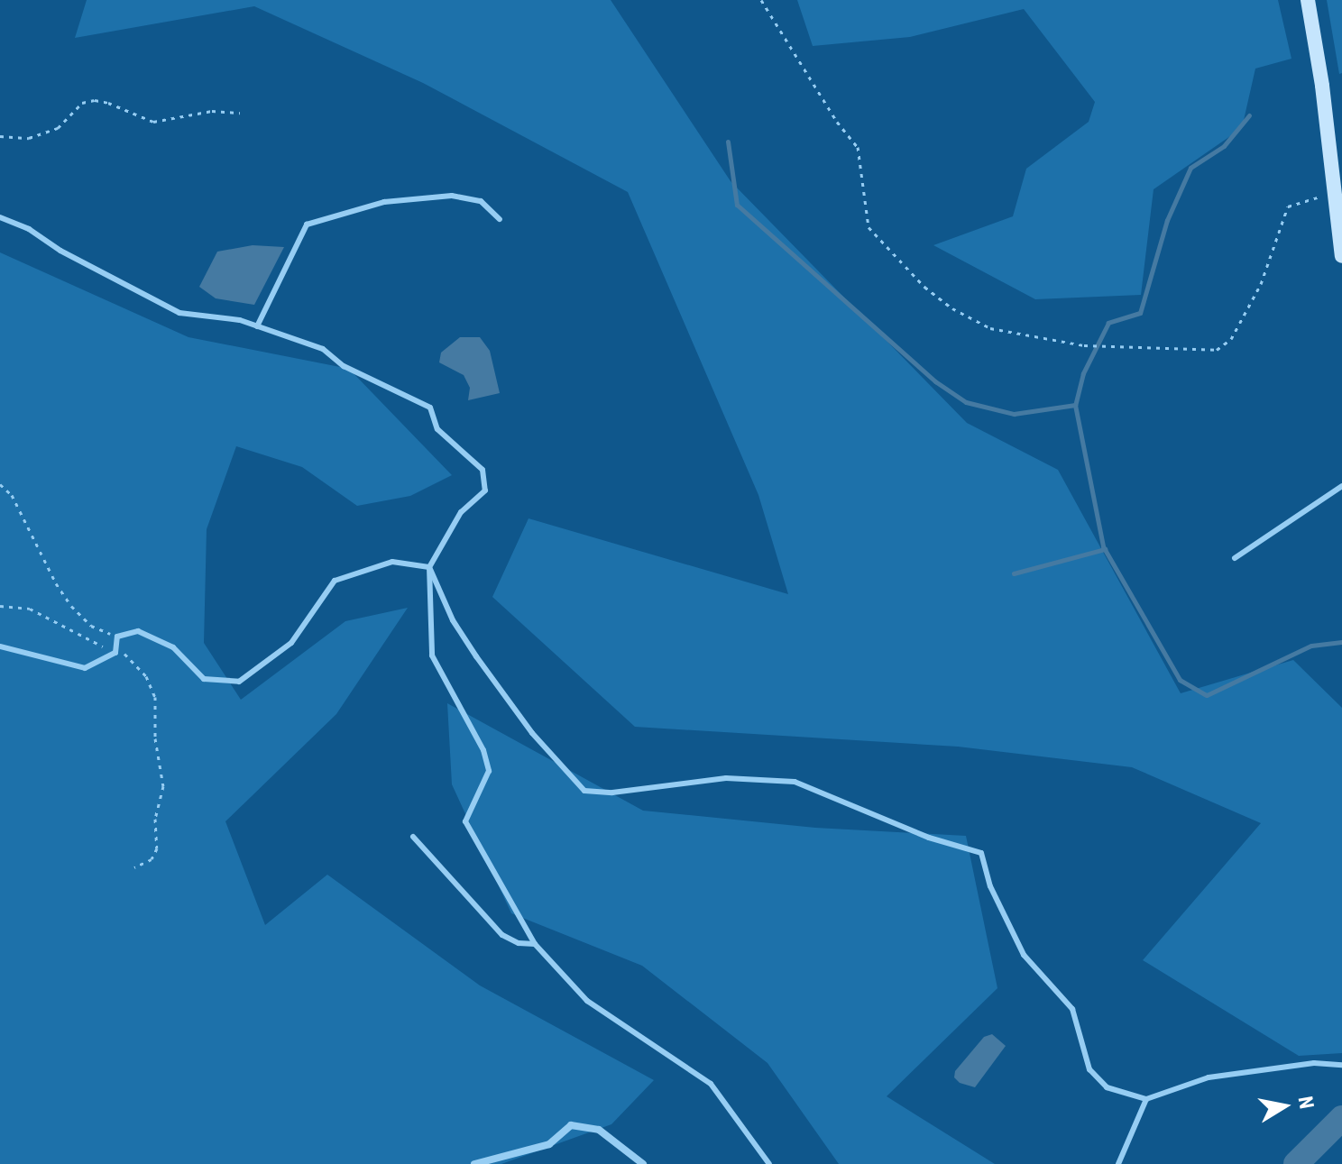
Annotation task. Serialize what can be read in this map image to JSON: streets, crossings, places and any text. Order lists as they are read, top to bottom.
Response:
{
  "north": "right"
}
